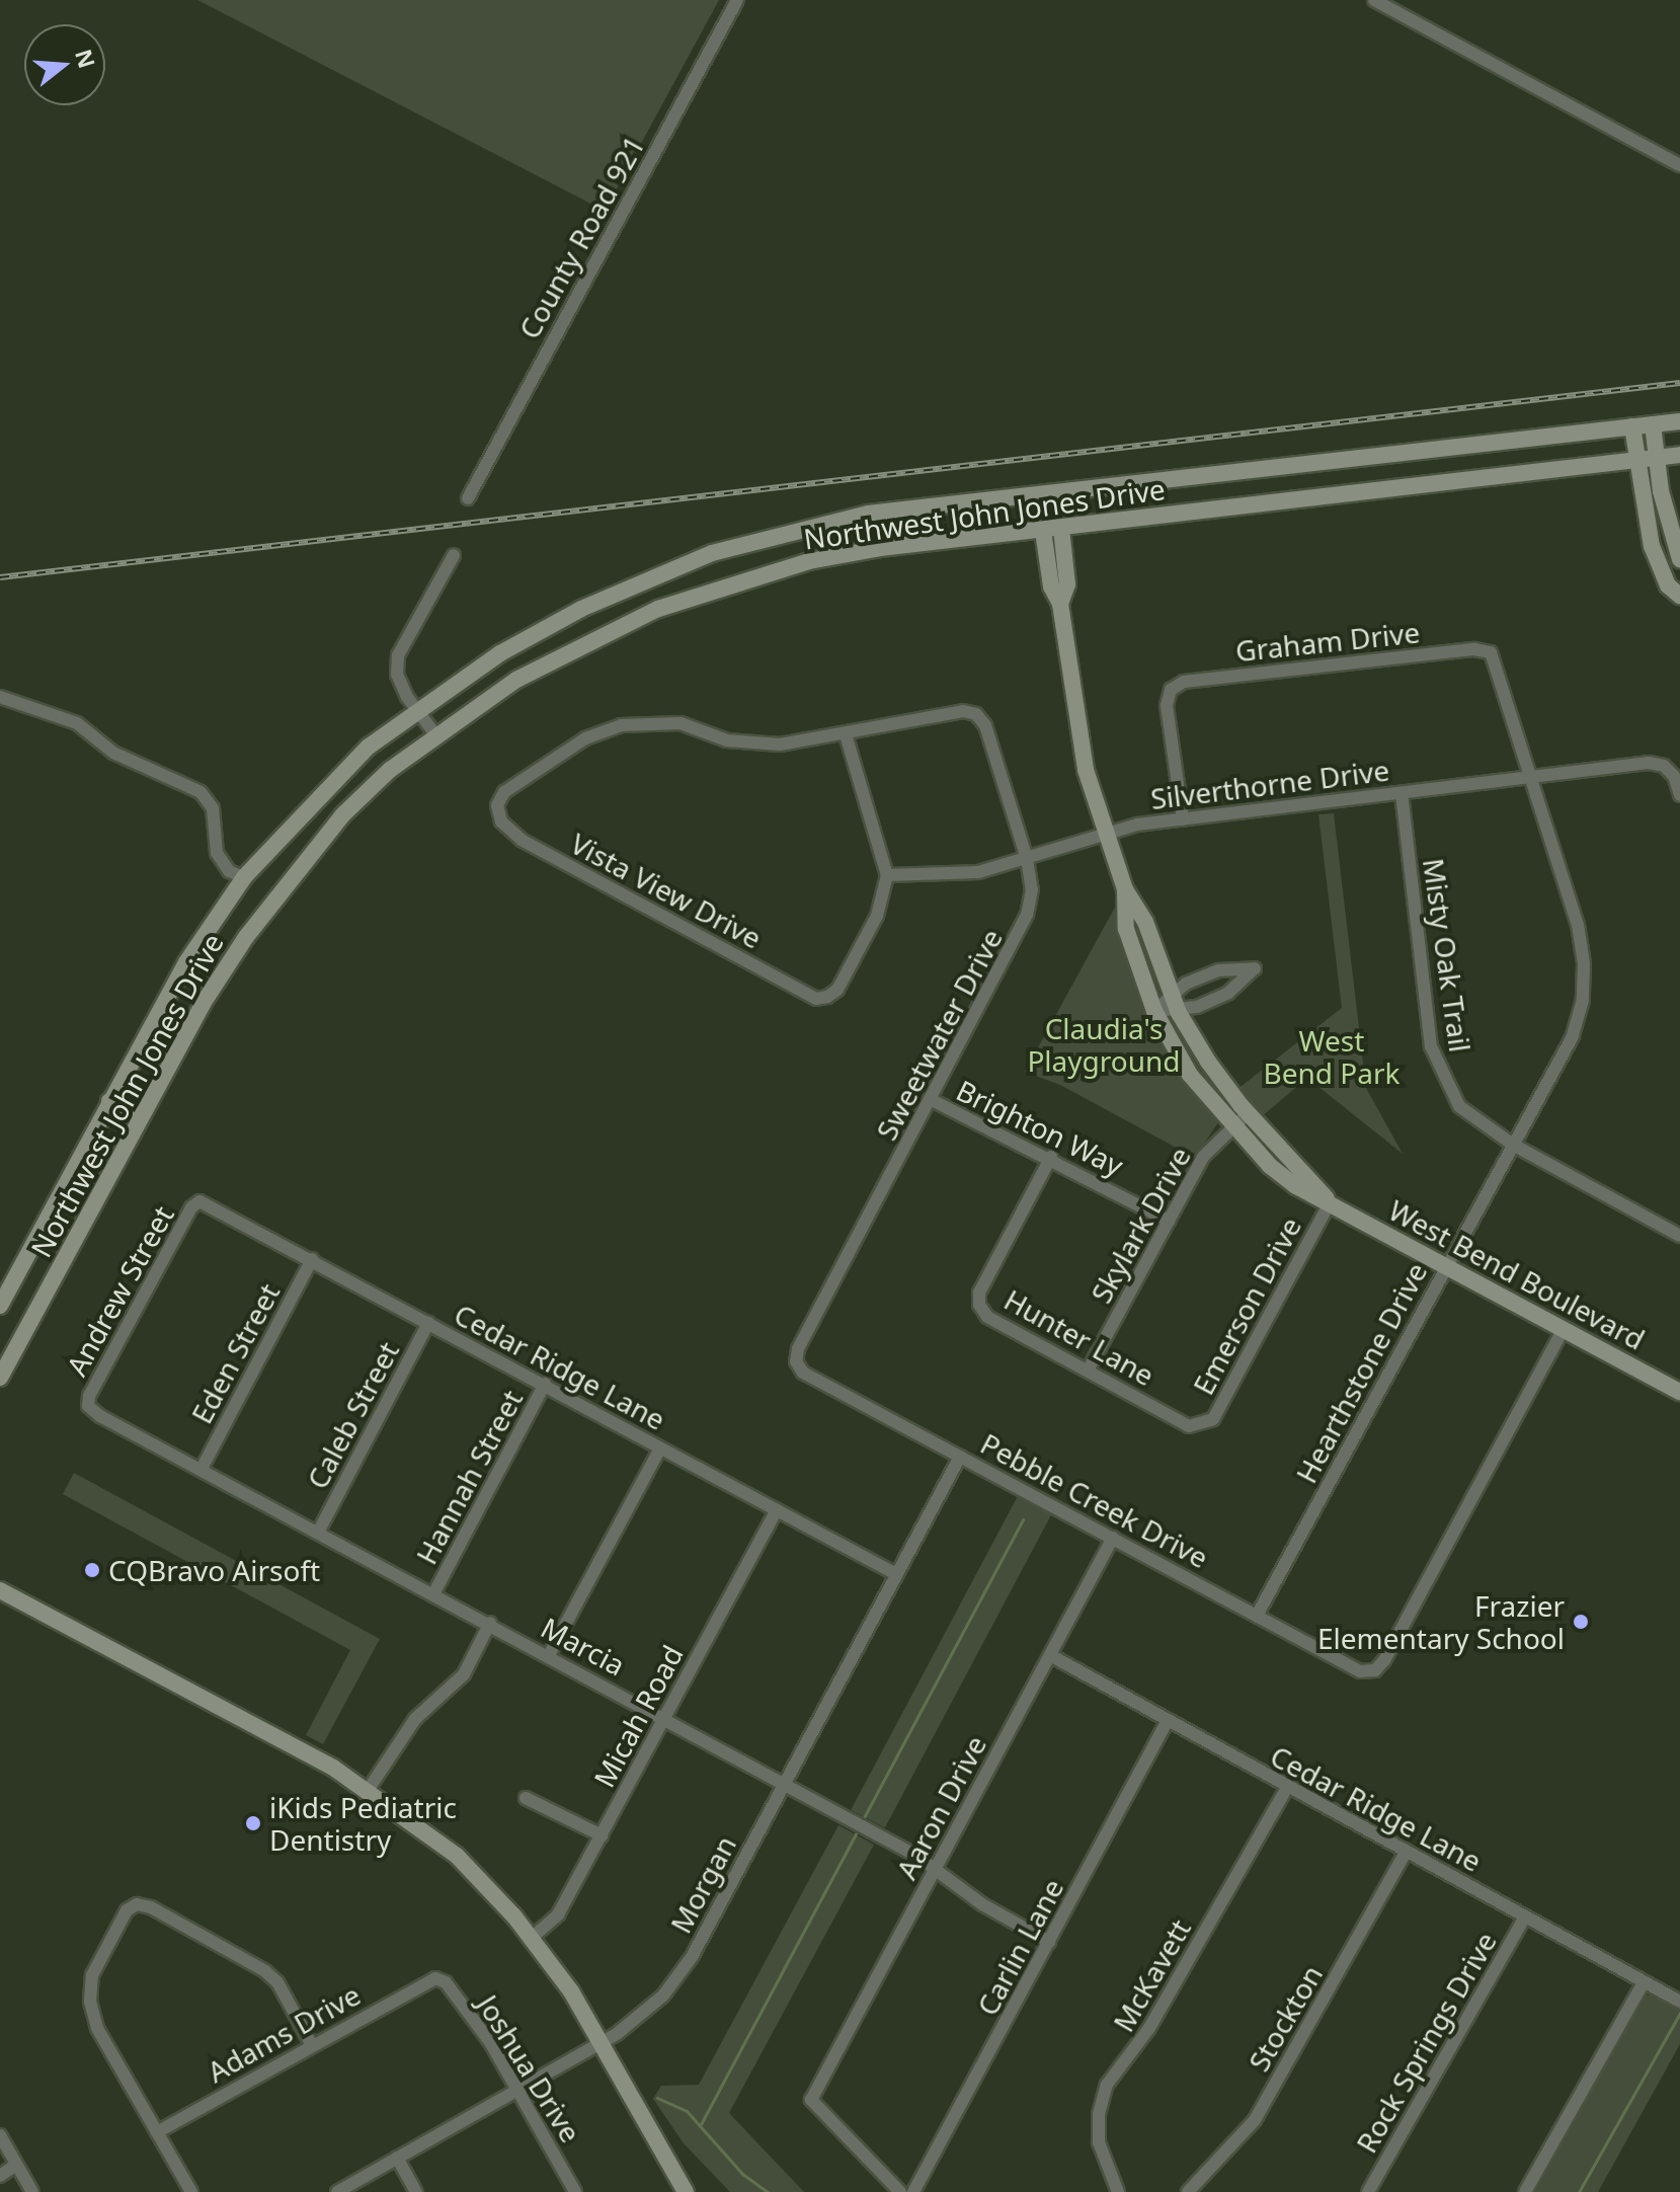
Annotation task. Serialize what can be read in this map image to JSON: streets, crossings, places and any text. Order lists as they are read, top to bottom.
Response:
{
  "streets": {
    "main road": ["Northwest John Jones Drive", "West Bend Boulevard"],
    "street": [
      "County Road 921",
      "Graham Drive",
      "Silverthorne Drive",
      "Vista View Drive",
      "Misty Oak Trail",
      "Sweetwater Drive",
      "Brighton Way",
      "Skylark Drive",
      "Andrew Street",
      "Emerson Drive",
      "Hunter Lane",
      "Eden Street",
      "Cedar Ridge Lane",
      "Hearthstone Drive",
      "Caleb Street",
      "Hannah Street",
      "Pebble Creek Drive",
      "Marcia",
      "Micah Road",
      "Aaron Drive",
      "Morgan",
      "Carlin Lane",
      "McKavett",
      "Stockton",
      "Adams Drive",
      "Rock Springs Drive",
      "Joshua Drive"
    ]
  },
  "crossings": [
    ["Northwest John Jones Drive", "West Bend Boulevard"],
    ["Graham Drive", "Silverthorne Drive"],
    ["Graham Drive", "Hearthstone Drive"],
    ["Silverthorne Drive", "Vista View Drive"],
    ["Silverthorne Drive", "Misty Oak Trail"],
    ["Silverthorne Drive", "Sweetwater Drive"],
    ["Silverthorne Drive", "West Bend Boulevard"],
    ["Silverthorne Drive", "Hearthstone Drive"],
    ["Vista View Drive", "Sweetwater Drive"],
    ["Misty Oak Trail", "Hearthstone Drive"],
    ["Sweetwater Drive", "Brighton Way"],
    ["Sweetwater Drive", "Pebble Creek Drive"],
    ["Brighton Way", "Skylark Drive"],
    ["Brighton Way", "Hunter Lane"],
    ["Skylark Drive", "West Bend Boulevard"],
    ["Skylark Drive", "Hunter Lane"],
    ["West Bend Boulevard", "Emerson Drive"],
    ["West Bend Boulevard", "Hearthstone Drive"],
    ["West Bend Boulevard", "Pebble Creek Drive"],
    ["Andrew Street", "Cedar Ridge Lane"],
    ["Andrew Street", "Marcia"],
    ["Emerson Drive", "Hunter Lane"],
    ["Eden Street", "Cedar Ridge Lane"],
    ["Eden Street", "Marcia"],
    ["Cedar Ridge Lane", "Caleb Street"],
    ["Cedar Ridge Lane", "Hannah Street"],
    ["Cedar Ridge Lane", "Micah Road"],
    ["Cedar Ridge Lane", "Aaron Drive"],
    ["Cedar Ridge Lane", "Morgan"],
    ["Cedar Ridge Lane", "Carlin Lane"],
    ["Cedar Ridge Lane", "McKavett"],
    ["Cedar Ridge Lane", "Stockton"],
    ["Cedar Ridge Lane", "Rock Springs Drive"],
    ["Hearthstone Drive", "Pebble Creek Drive"],
    ["Caleb Street", "Marcia"],
    ["Hannah Street", "Marcia"],
    ["Pebble Creek Drive", "Aaron Drive"],
    ["Pebble Creek Drive", "Morgan"],
    ["Marcia", "Micah Road"],
    ["Marcia", "Aaron Drive"],
    ["Marcia", "Morgan"],
    ["Marcia", "Carlin Lane"],
    ["Morgan", "Joshua Drive"],
    ["Adams Drive", "Joshua Drive"]
  ],
  "parks": ["Claudia's Playground", "West Bend Park"],
  "places": ["CQBravo Airsoft", "Frazier Elementary School", "iKids Pediatric Dentistry"],
  "north": "right"
}
